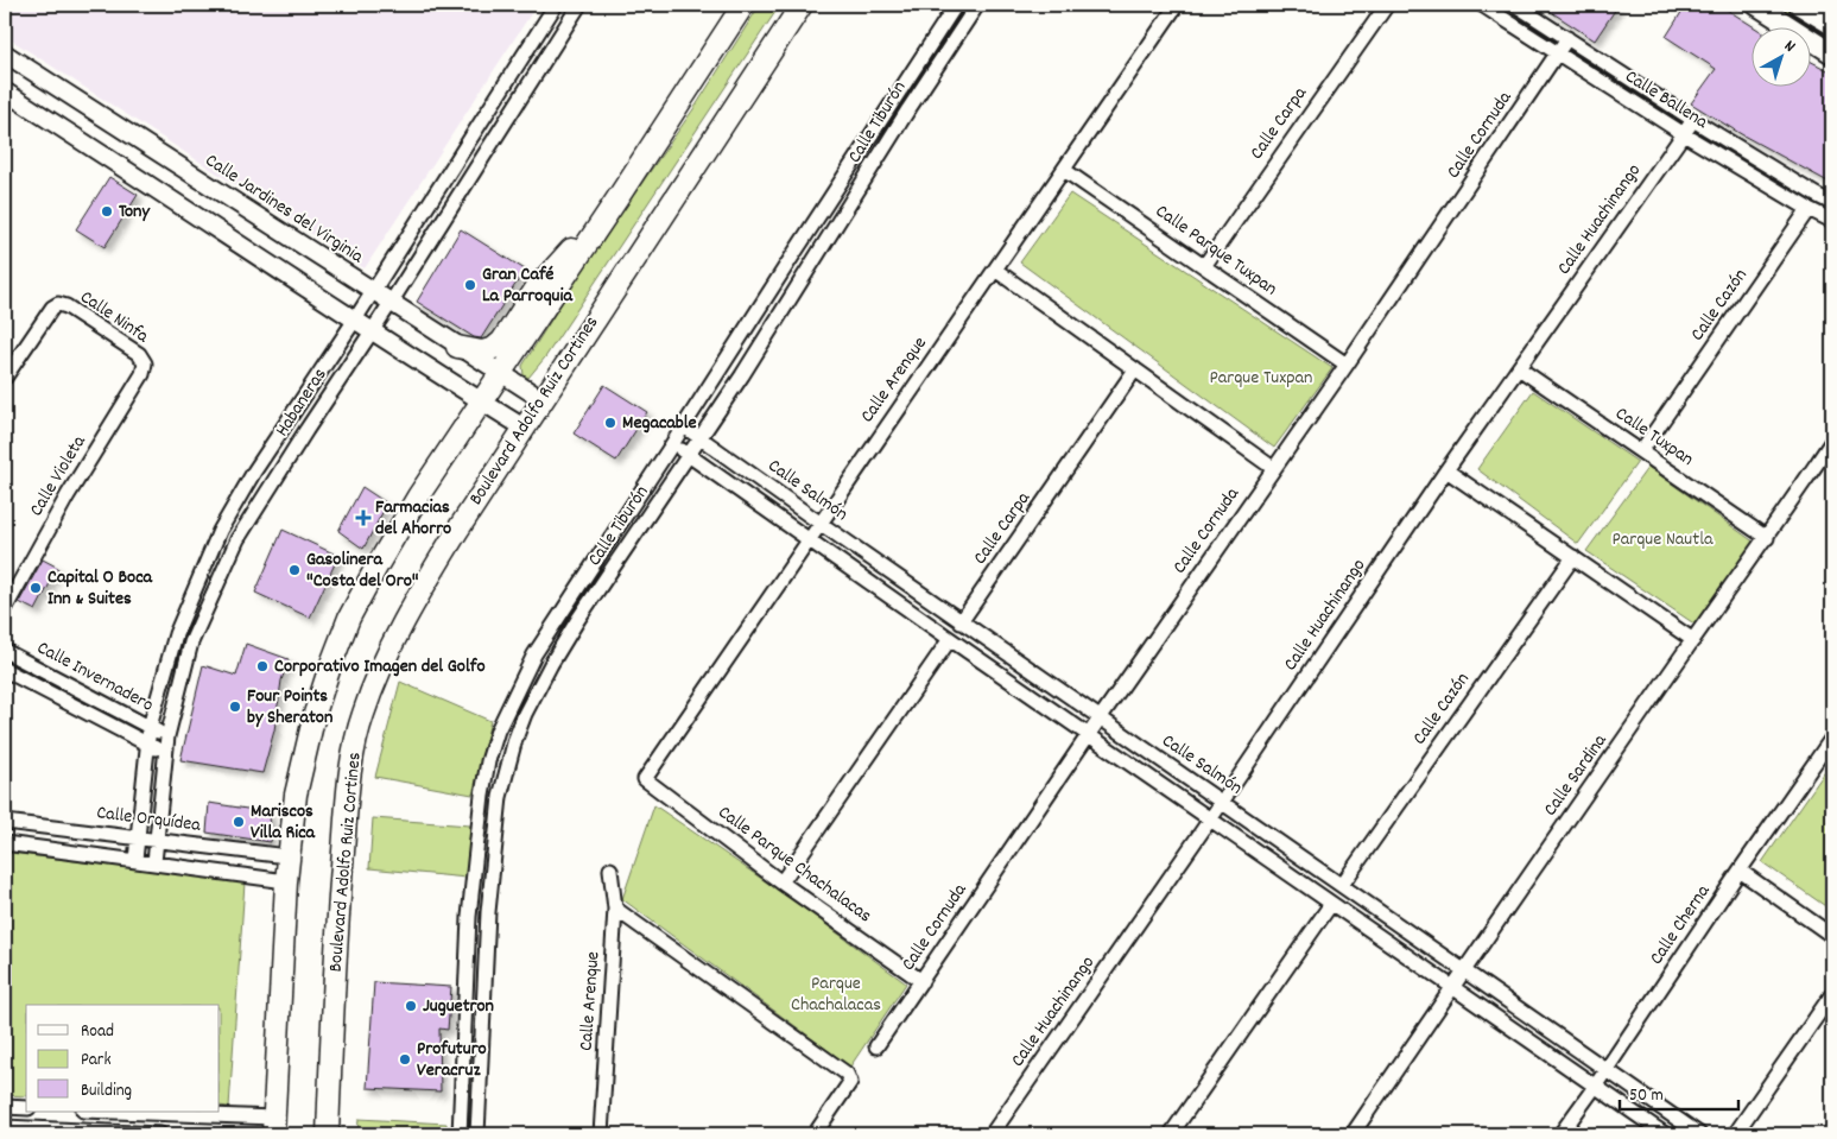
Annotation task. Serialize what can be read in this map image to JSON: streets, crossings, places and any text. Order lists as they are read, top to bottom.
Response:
{
  "streets": {
    "main road": ["Boulevard Adolfo Ruiz Cortines"],
    "street": [
      "Calle Ballena",
      "Calle Tiburón",
      "Calle Carpa",
      "Calle Cornuda",
      "Calle Jardines del Virginia",
      "Calle Huachinango",
      "Calle Parque Tuxpan",
      "Calle Cazón",
      "Calle Ninfa",
      "Calle Arenque",
      "Habaneras",
      "Calle Tuxpan",
      "Calle Violeta",
      "Calle Salmón",
      "Calle Invernadero",
      "Calle Sardina",
      "Calle Orquídea",
      "Calle Parque Chachalacas",
      "Calle Cherna"
    ]
  },
  "crossings": [
    ["Calle Ballena", "Calle Cornuda"],
    ["Calle Ballena", "Calle Huachinango"],
    ["Calle Ballena", "Calle Cazón"],
    ["Calle Tiburón", "Calle Salmón"],
    ["Calle Carpa", "Calle Parque Tuxpan"],
    ["Calle Carpa", "Calle Salmón"],
    ["Calle Cornuda", "Calle Parque Tuxpan"],
    ["Calle Cornuda", "Calle Salmón"],
    ["Calle Cornuda", "Calle Parque Chachalacas"],
    ["Calle Jardines del Virginia", "Habaneras"],
    ["Calle Jardines del Virginia", "Boulevard Adolfo Ruiz Cortines"],
    ["Calle Huachinango", "Calle Tuxpan"],
    ["Calle Huachinango", "Calle Salmón"],
    ["Calle Parque Tuxpan", "Calle Arenque"],
    ["Calle Cazón", "Calle Tuxpan"],
    ["Calle Cazón", "Calle Salmón"],
    ["Calle Ninfa", "Calle Violeta"],
    ["Calle Arenque", "Calle Salmón"],
    ["Calle Arenque", "Calle Parque Chachalacas"],
    ["Habaneras", "Calle Invernadero"],
    ["Habaneras", "Calle Orquídea"],
    ["Calle Tuxpan", "Calle Sardina"],
    ["Calle Salmón", "Calle Sardina"],
    ["Calle Salmón", "Calle Cherna"]
  ],
  "parks": ["Parque Tuxpan", "Parque Nautla", "Parque Chachalacas"],
  "places": {
    "other": [
      "Tony",
      "Gran Café La Parroquia",
      "Megacable",
      "Gasolinera \"Costa del Oro\"",
      "Capital O Boca Inn & Suites",
      "Corporativo Imagen del Golfo",
      "Four Points by Sheraton",
      "Mariscos Villa Rica",
      "Juguetron",
      "Profuturo Veracruz"
    ],
    "health": ["Farmacias del Ahorro"]
  },
  "legend": ["Road", "Park", "Building"],
  "scale_bar": "50 m",
  "north": "top right"
}
